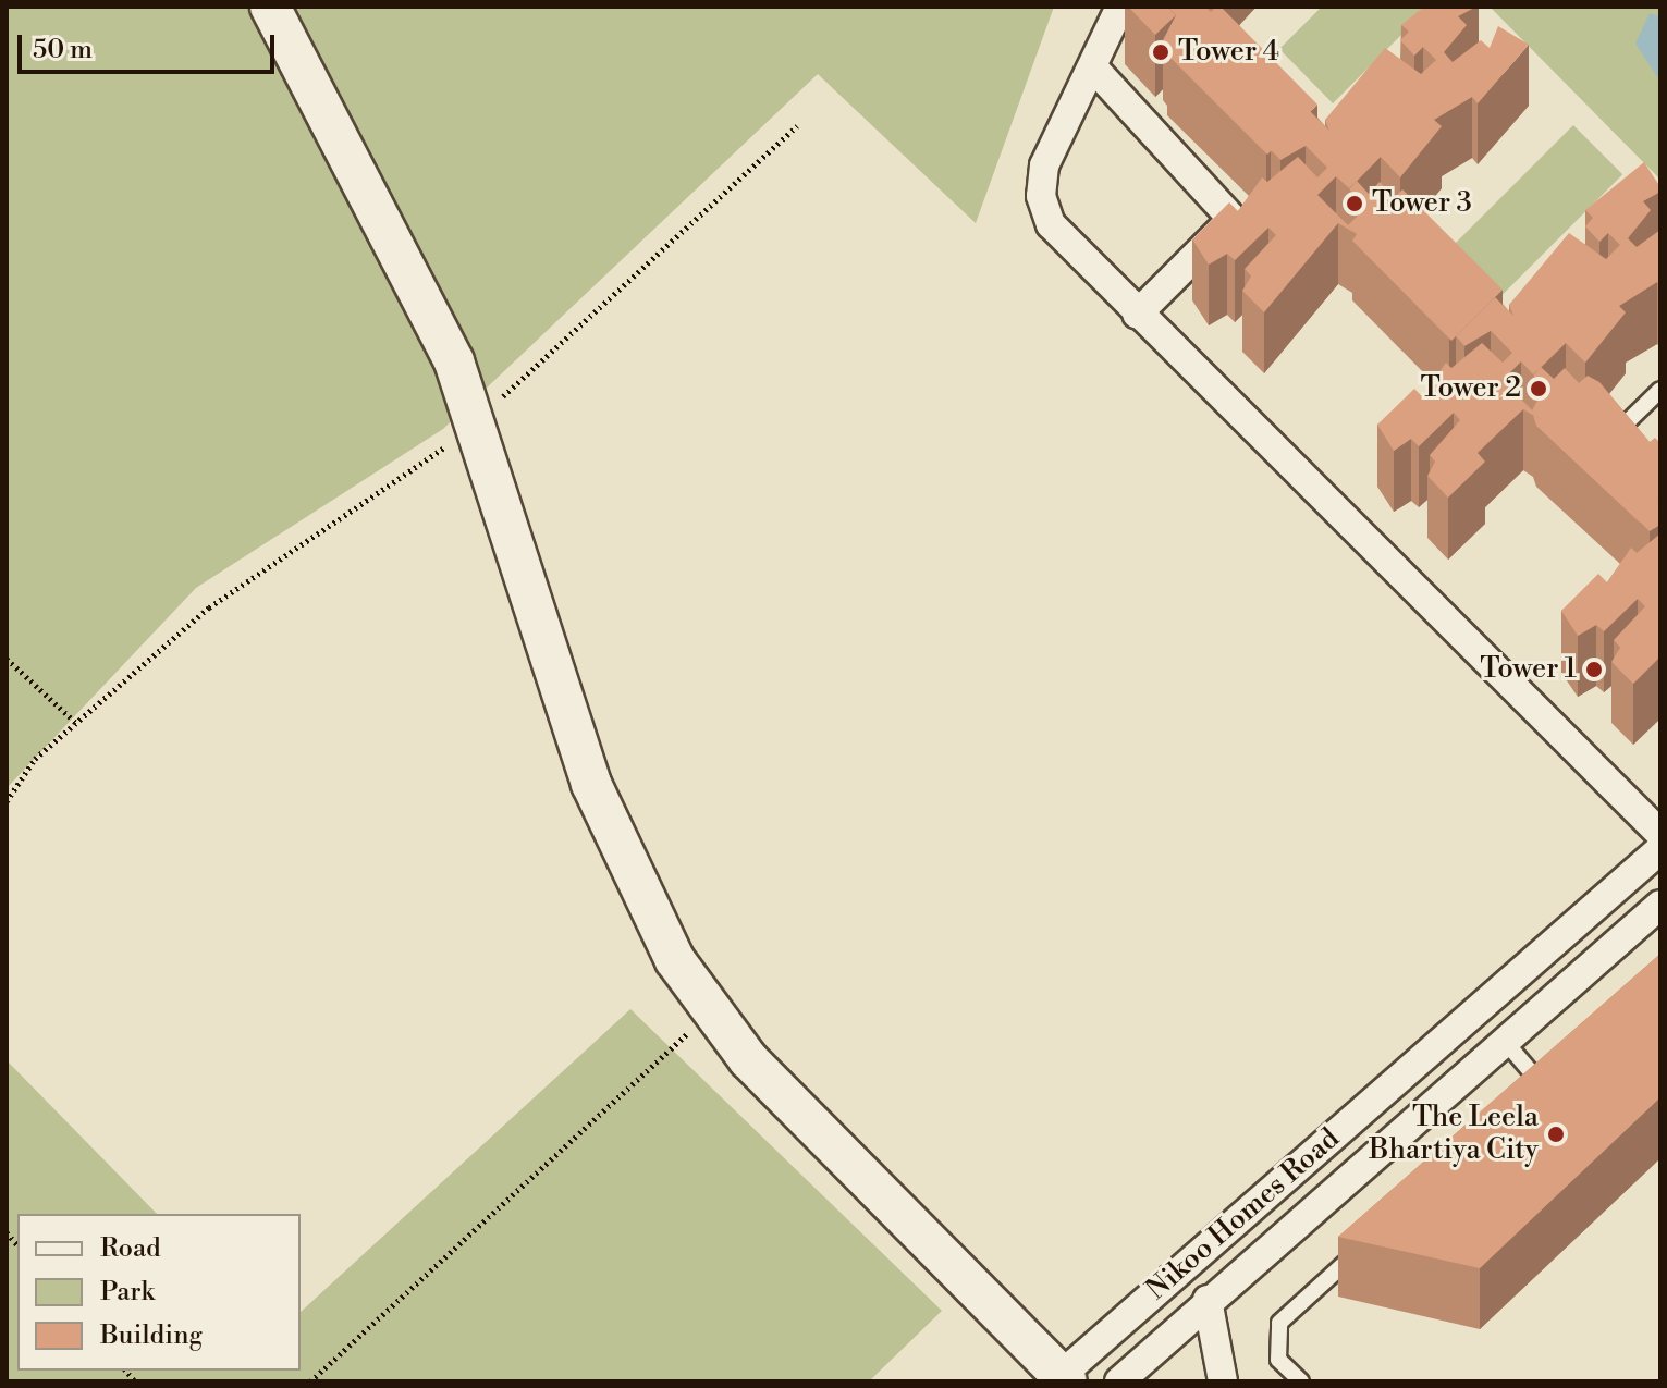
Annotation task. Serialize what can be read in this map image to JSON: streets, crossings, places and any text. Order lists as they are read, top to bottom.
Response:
{
  "streets": {
    "street": ["Nikoo Homes Road"]
  },
  "places": [
    "Tower 4",
    "Tower 3",
    "Tower 2",
    "Tower 1",
    "The Leela Bhartiya City"
  ],
  "legend": ["Road", "Park", "Building"],
  "scale_bar": "50 m"
}
